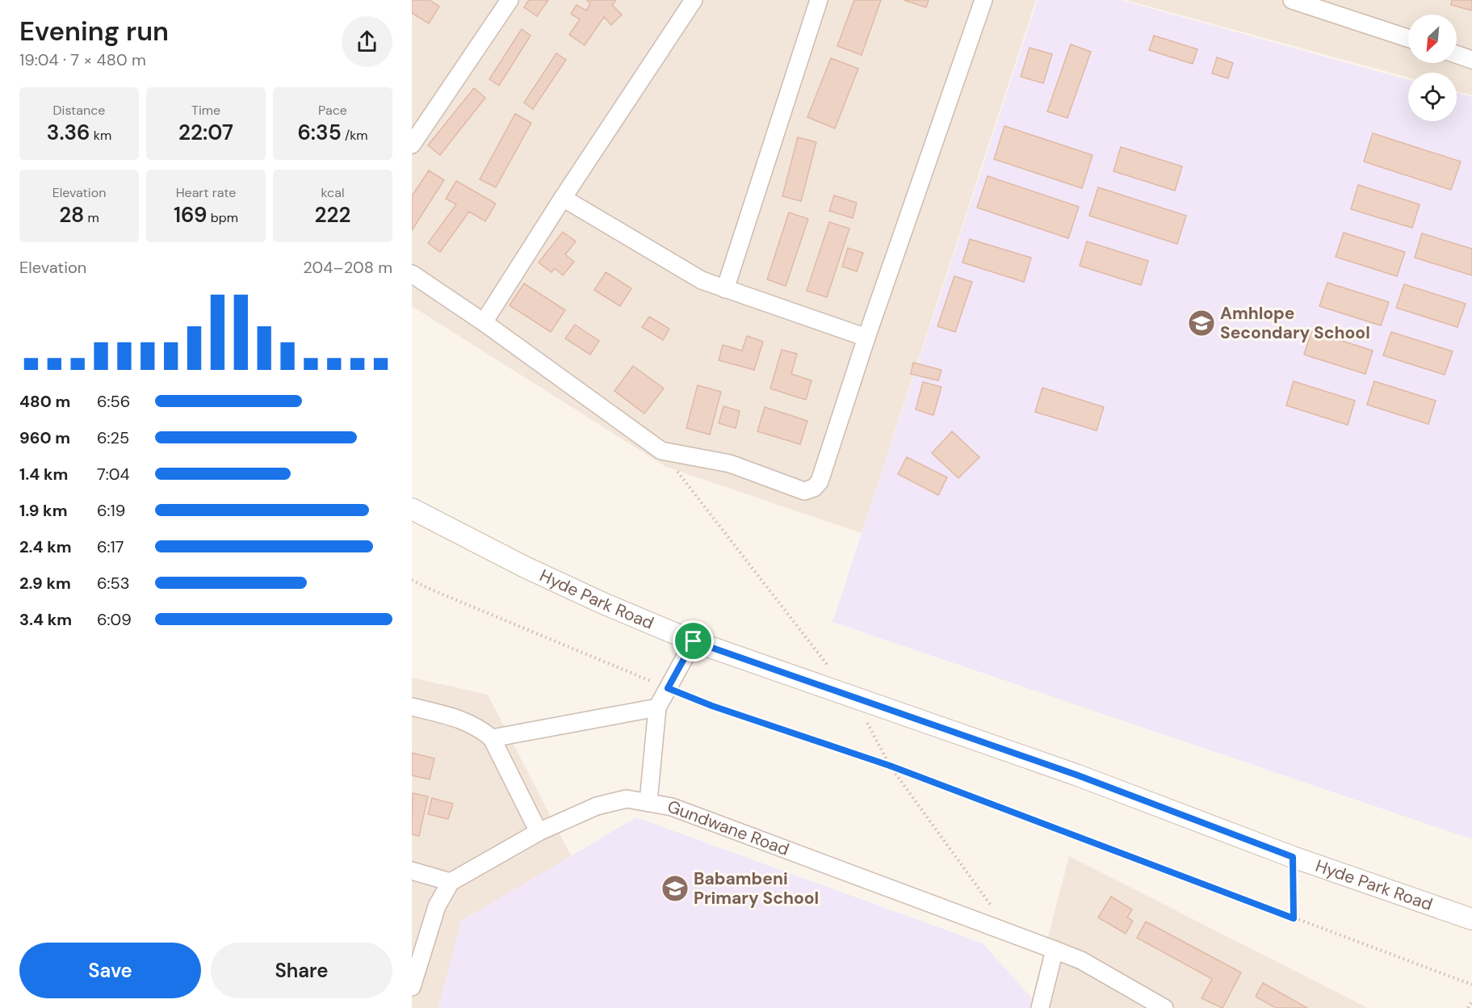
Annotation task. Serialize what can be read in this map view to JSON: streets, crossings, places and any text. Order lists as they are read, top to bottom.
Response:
{
  "streets": {
    "street": ["Hyde Park Road", "Gundwane Road"]
  },
  "places": {
    "school or university": ["Amhlope Secondary School", "Babambeni Primary School"]
  },
  "north": "bottom left",
  "page": {
    "heading": ["Evening run", "19:04 · 7 × 480 m"],
    "stats": [
      ["Distance", "3.36 km"],
      ["Time", "22:07"],
      ["Pace", "6:35 /km"],
      ["Elevation", "28 m"],
      ["Heart rate", "169 bpm"],
      ["kcal", "222"]
    ],
    "chart": ["Elevation", "204–208 m"],
    "list": [
      {
        "name": "480 m",
        "note": "6:56"
      },
      {
        "name": "960 m",
        "note": "6:25"
      },
      {
        "name": "1.4 km",
        "note": "7:04"
      },
      {
        "name": "1.9 km",
        "note": "6:19"
      },
      {
        "name": "2.4 km",
        "note": "6:17"
      },
      {
        "name": "2.9 km",
        "note": "6:53"
      },
      {
        "name": "3.4 km",
        "note": "6:09"
      }
    ],
    "buttons": ["Save", "Share"]
  }
}
